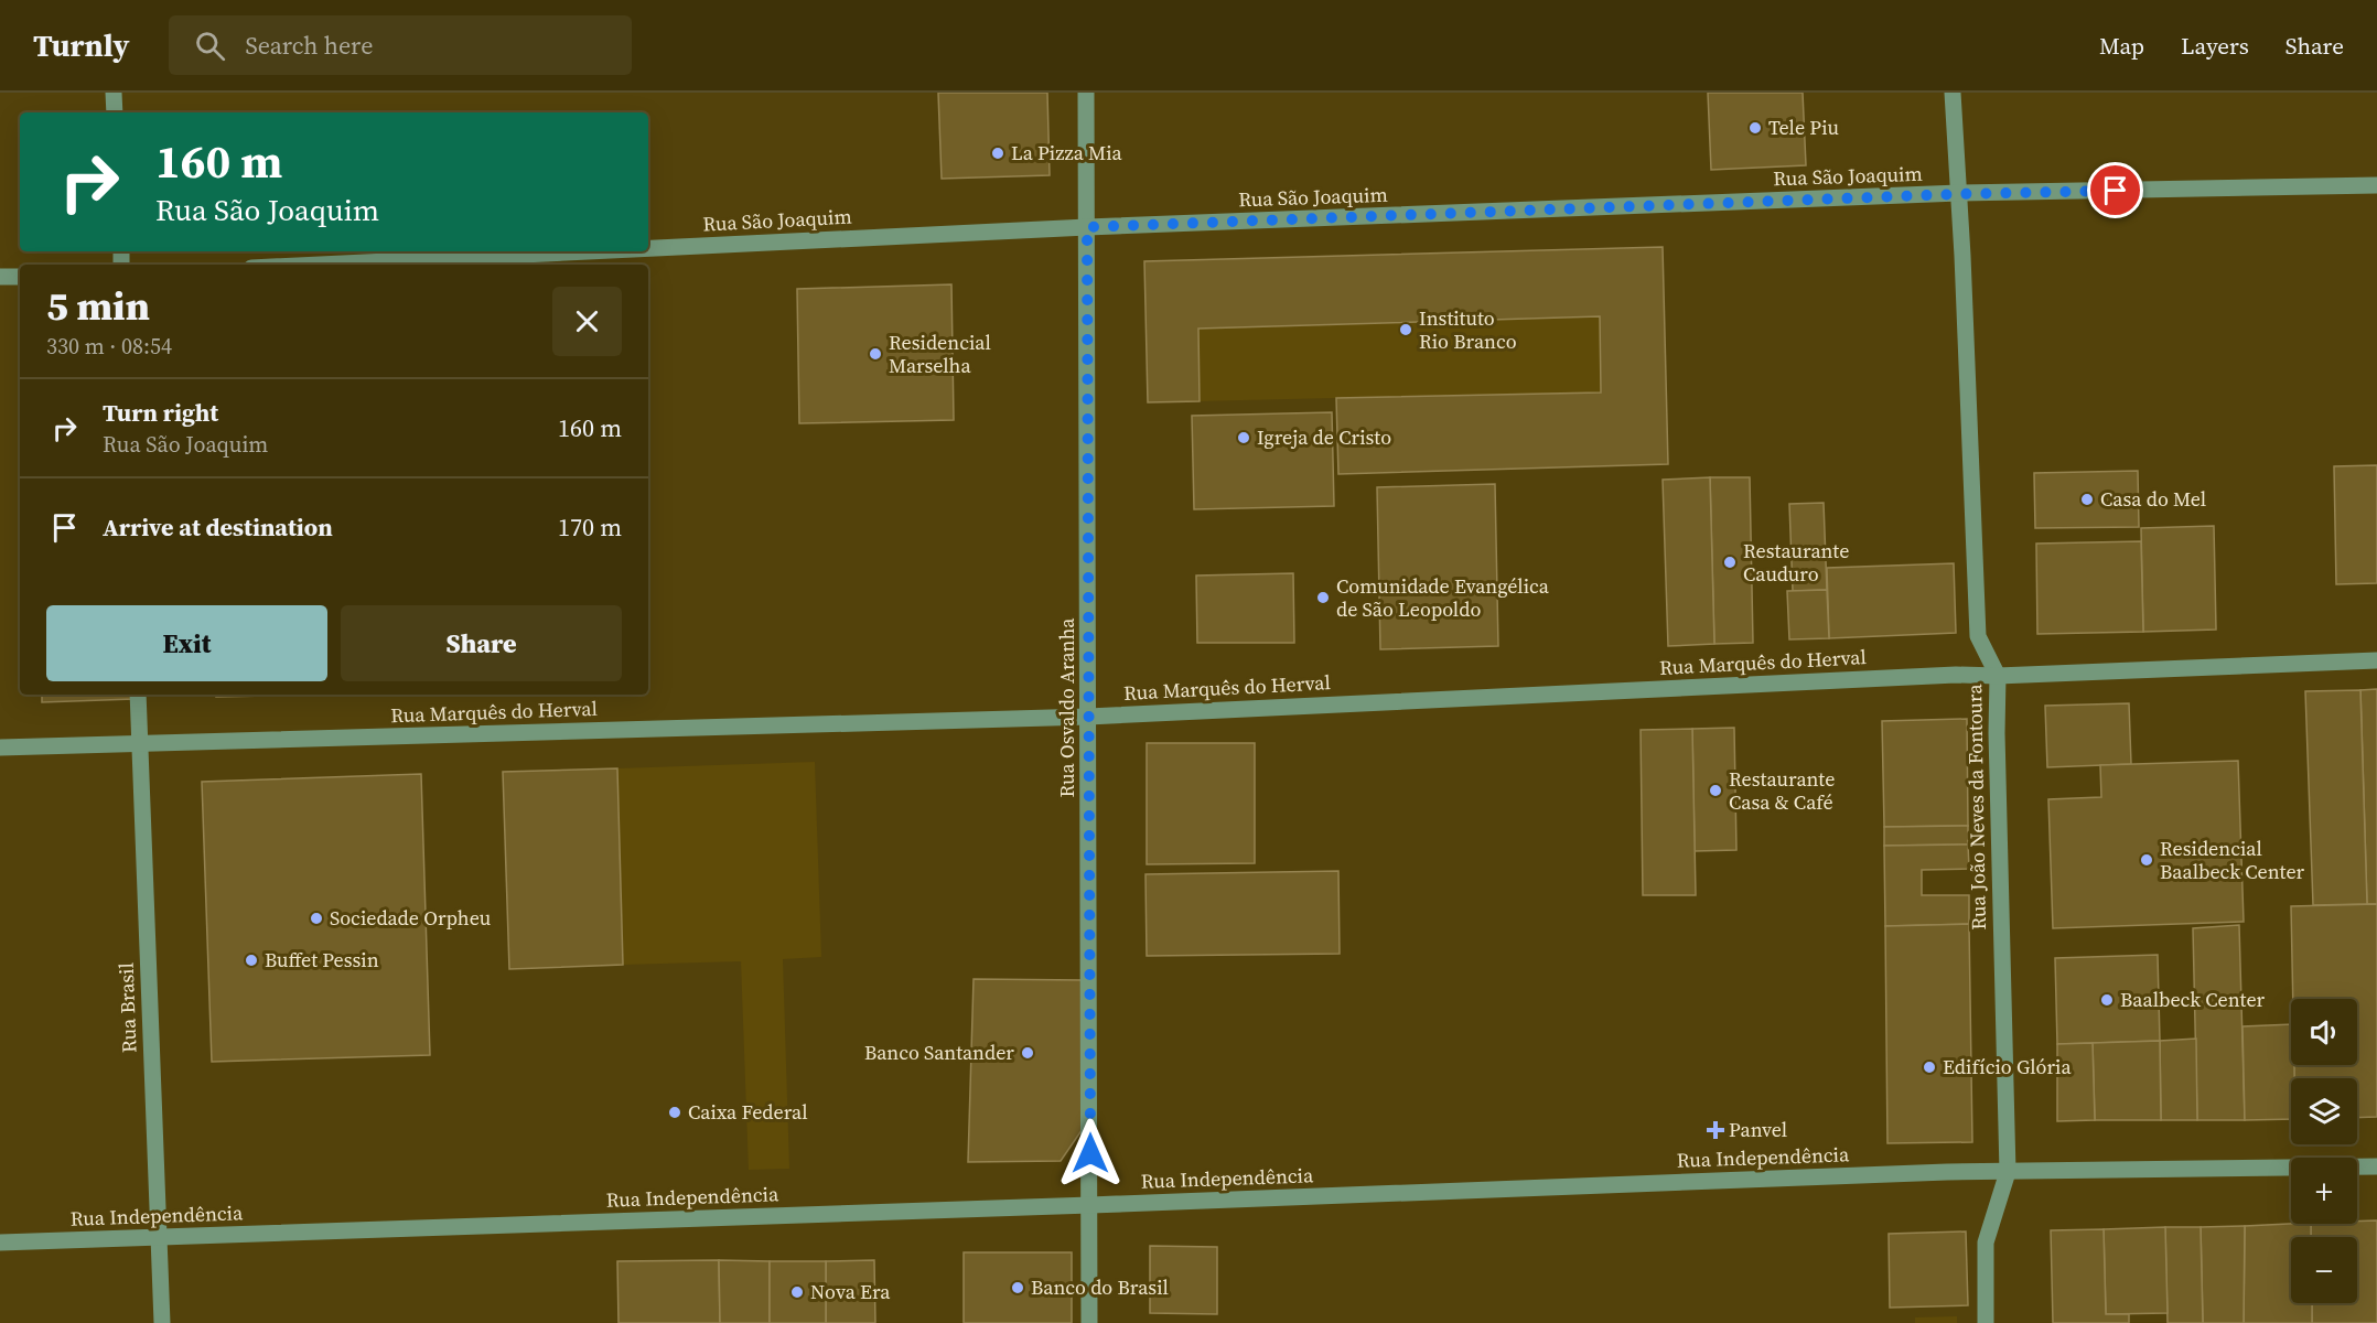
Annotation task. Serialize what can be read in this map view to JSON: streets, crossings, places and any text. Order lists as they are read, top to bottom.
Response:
{
  "streets": {
    "street": [
      "Rua São Joaquim",
      "Rua Marquês do Herval",
      "Rua Osvaldo Aranha",
      "Rua João Neves da Fontoura",
      "Rua Brasil",
      "Rua Independência"
    ]
  },
  "crossings": [
    ["Rua São Joaquim", "Rua Osvaldo Aranha"],
    ["Rua São Joaquim", "Rua João Neves da Fontoura"],
    ["Rua Marquês do Herval", "Rua Osvaldo Aranha"],
    ["Rua Marquês do Herval", "Rua João Neves da Fontoura"],
    ["Rua Marquês do Herval", "Rua Brasil"],
    ["Rua Osvaldo Aranha", "Rua Independência"],
    ["Rua João Neves da Fontoura", "Rua Independência"],
    ["Rua Brasil", "Rua Independência"]
  ],
  "places": {
    "other": [
      "Tele Piu",
      "La Pizza Mia",
      "Instituto Rio Branco",
      "Residencial Marselha",
      "Igreja de Cristo",
      "Casa do Mel",
      "Restaurante Cauduro",
      "Comunidade Evangélica de São Leopoldo",
      "Restaurante Casa & Café",
      "Residencial Baalbeck Center",
      "Sociedade Orpheu",
      "Buffet Pessin",
      "Baalbeck Center",
      "Banco Santander",
      "Edifício Glória",
      "Caixa Federal",
      "Banco do Brasil",
      "Nova Era"
    ],
    "health": ["Panvel"]
  },
  "page": {
    "header": "Turnly",
    "search": "Search here",
    "nav": ["Map", "Layers", "Share"],
    "turn": ["160 m", "Rua São Joaquim"],
    "heading": ["5 min", "330 m · 08:54"],
    "list": [
      {
        "name": "Turn right",
        "note": "Rua São Joaquim",
        "value": "160 m"
      },
      {
        "name": "Arrive at destination",
        "value": "170 m"
      }
    ],
    "buttons": ["Exit", "Share"],
    "map_buttons": ["+", "−"]
  }
}
